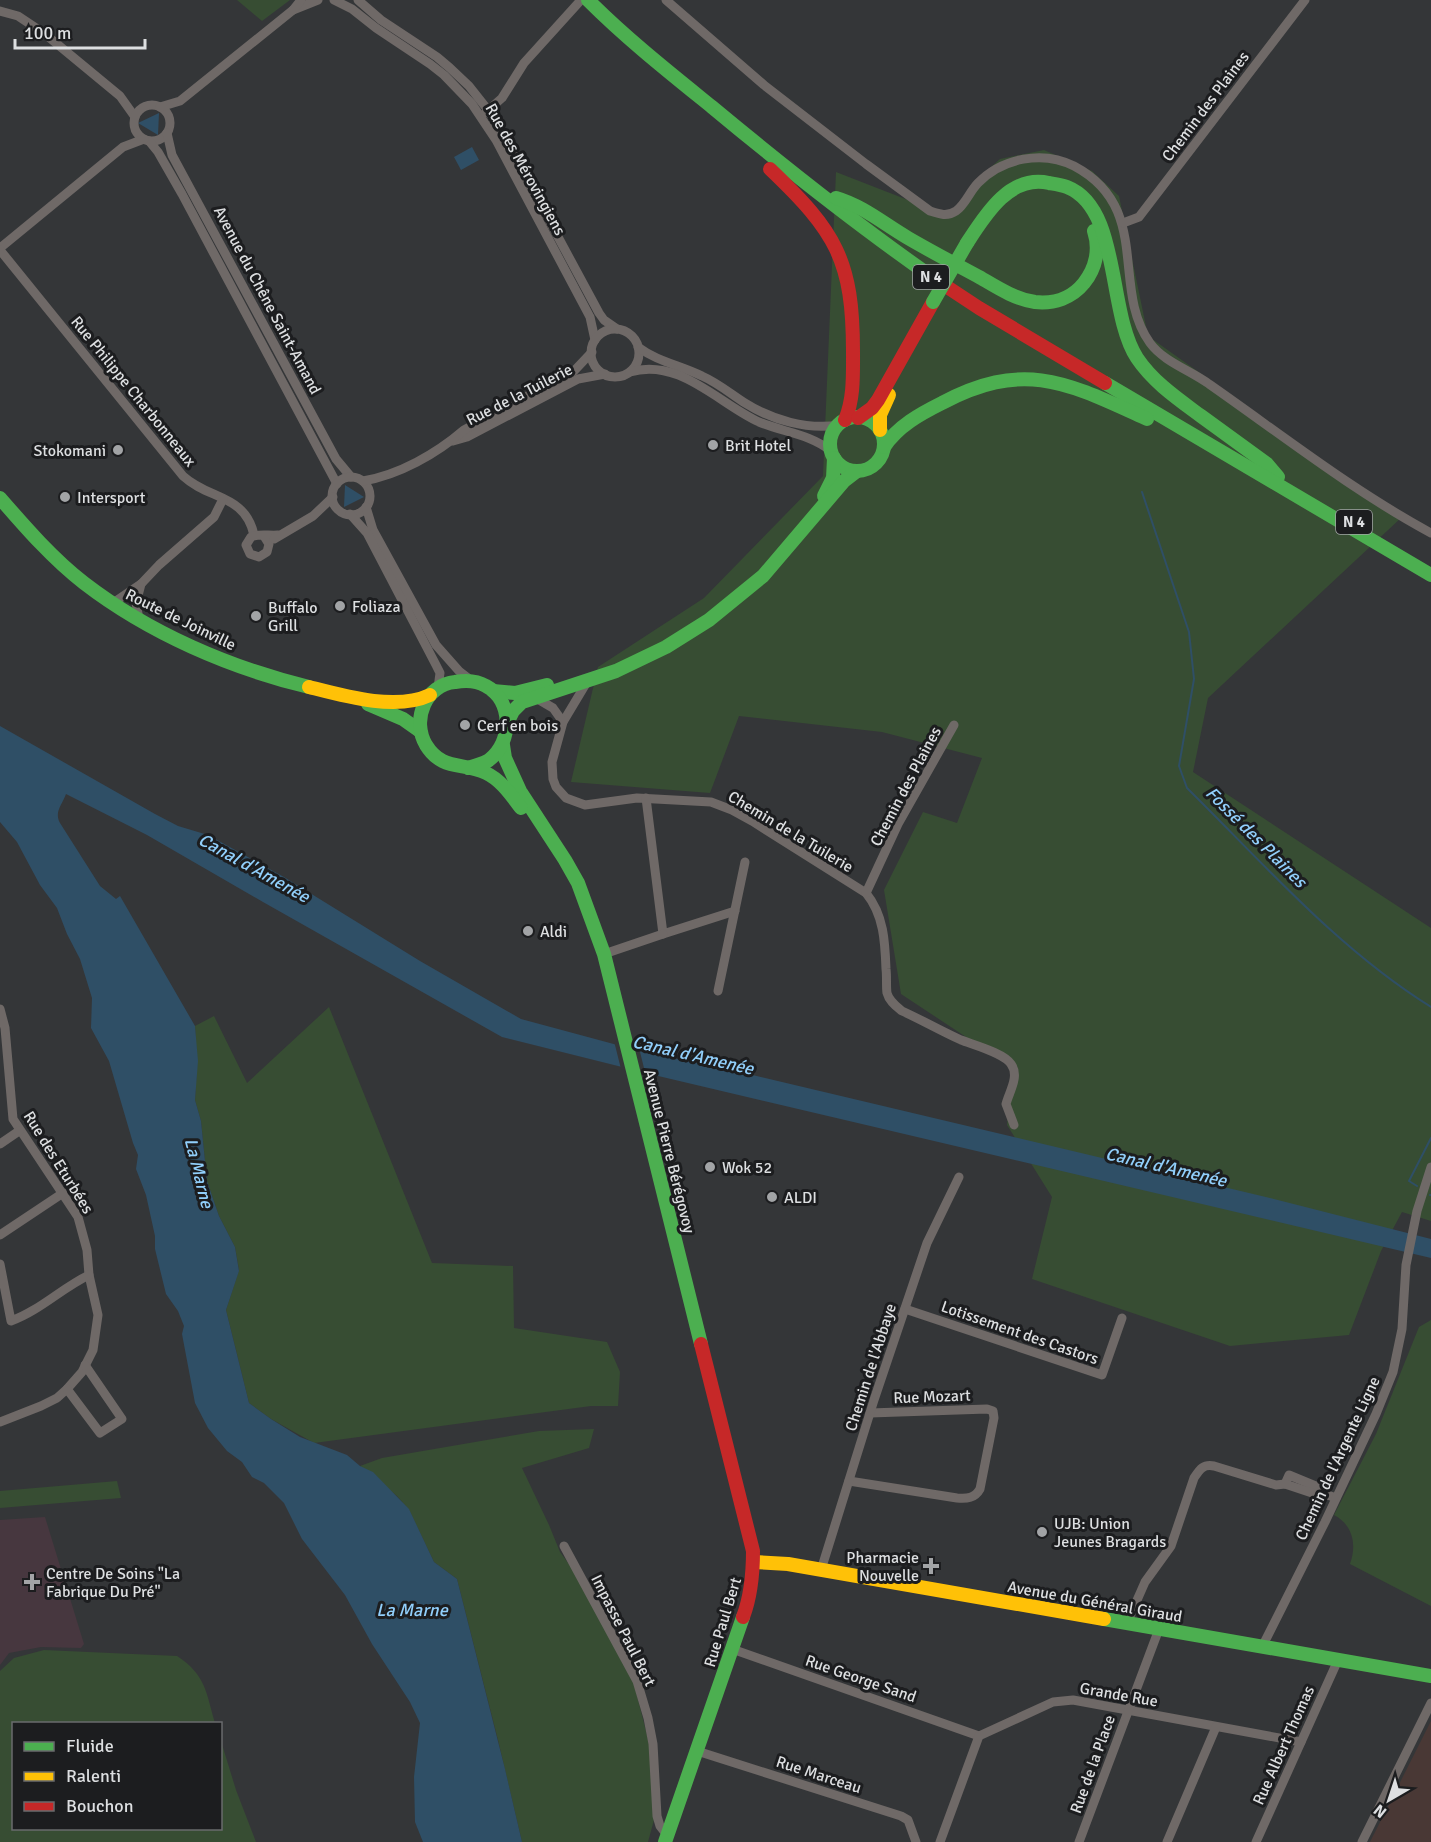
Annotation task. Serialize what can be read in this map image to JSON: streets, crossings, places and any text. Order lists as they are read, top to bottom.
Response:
{
  "streets": {
    "main road": [
      "N 4",
      "Route de Joinville",
      "Avenue Pierre Bérégovoy",
      "Avenue du Général Giraud",
      "Rue Paul Bert"
    ],
    "street": [
      "Chemin des Plaines",
      "Rue des Mérovingiens",
      "Avenue du Chêne Saint-Amand",
      "Rue Philippe Charbonneaux",
      "Rue de la Tuilerie",
      "Chemin de la Tuilerie",
      "Rue des Eturbées",
      "Lotissement des Castors",
      "Chemin de l'Abbaye",
      "Rue Mozart",
      "Chemin de l'Argente Ligne",
      "Impasse Paul Bert",
      "Rue George Sand",
      "Grande Rue",
      "Rue Albert Thomas",
      "Rue de la Place",
      "Rue Marceau"
    ]
  },
  "crossings": [
    ["Chemin des Plaines", "Chemin de la Tuilerie"],
    ["Rue des Mérovingiens", "Rue de la Tuilerie"],
    ["Avenue du Chêne Saint-Amand", "Rue de la Tuilerie"],
    ["Avenue Pierre Bérégovoy", "Rue Paul Bert"],
    ["Lotissement des Castors", "Chemin de l'Abbaye"],
    ["Chemin de l'Abbaye", "Rue Mozart"],
    ["Chemin de l'Abbaye", "Avenue du Général Giraud"],
    ["Chemin de l'Argente Ligne", "Avenue du Général Giraud"],
    ["Avenue du Général Giraud", "Rue Paul Bert"],
    ["Avenue du Général Giraud", "Rue Albert Thomas"],
    ["Avenue du Général Giraud", "Rue de la Place"],
    ["Rue Paul Bert", "Impasse Paul Bert"],
    ["Rue Paul Bert", "Rue George Sand"],
    ["Rue Paul Bert", "Rue Marceau"],
    ["Rue George Sand", "Grande Rue"],
    ["Grande Rue", "Rue Albert Thomas"],
    ["Grande Rue", "Rue de la Place"]
  ],
  "water": ["Fossé des Plaines", "Canal d'Amenée", "La Marne"],
  "places": {
    "other": [
      "Brit Hotel",
      "Stokomani",
      "Intersport",
      "Foliaza",
      "Buffalo Grill",
      "Cerf en bois",
      "Aldi",
      "Wok 52",
      "ALDI",
      "UJB: Union Jeunes Bragards"
    ],
    "health": ["Pharmacie Nouvelle", "Centre De Soins \"La Fabrique Du Pré\""]
  },
  "legend": ["Fluide", "Ralenti", "Bouchon"],
  "scale_bar": "100 m",
  "north": "bottom left"
}
